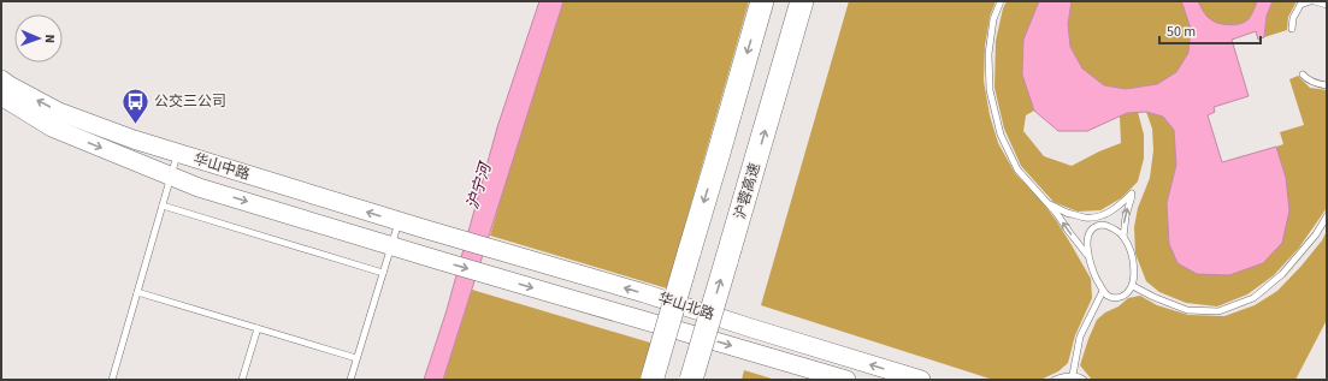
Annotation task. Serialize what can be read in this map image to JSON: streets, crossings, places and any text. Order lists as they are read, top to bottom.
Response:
{
  "streets": {
    "highway": ["沪蓉高速"],
    "main road": ["华山中路", "华山北路"]
  },
  "crossings": [
    ["华山中路", "华山北路"]
  ],
  "water": ["沪宁河"],
  "places": {
    "bus stop": ["公交三公司"]
  },
  "scale_bar": "50 m",
  "north": "right"
}
